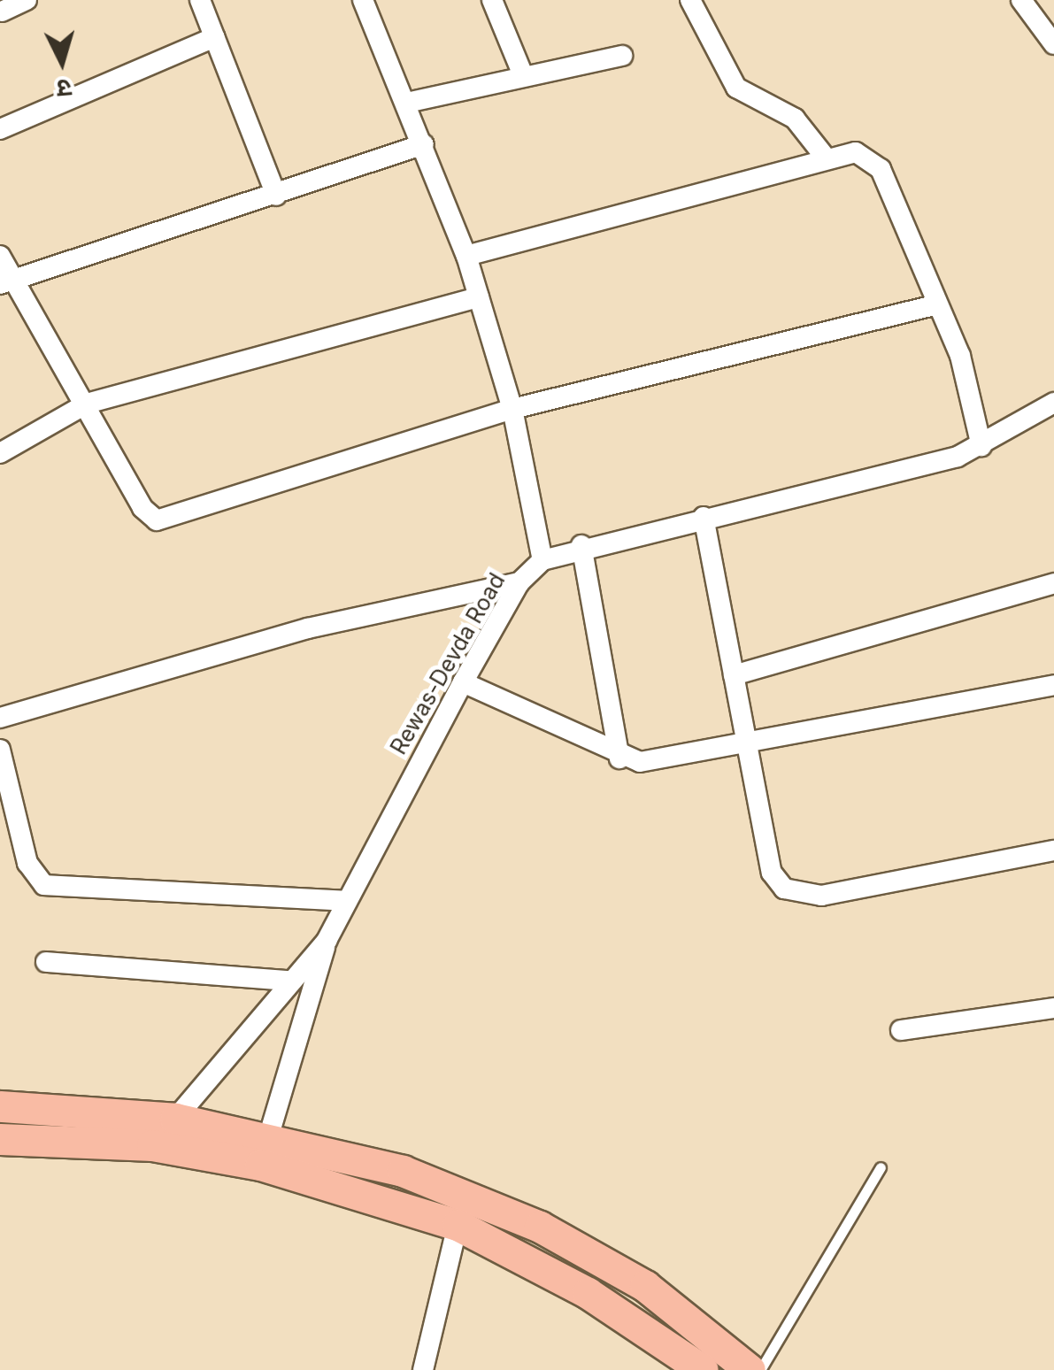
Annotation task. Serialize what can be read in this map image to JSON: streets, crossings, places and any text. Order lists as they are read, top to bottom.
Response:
{
  "streets": {
    "street": ["Rewas-Devda Road"]
  },
  "north": "bottom"
}
